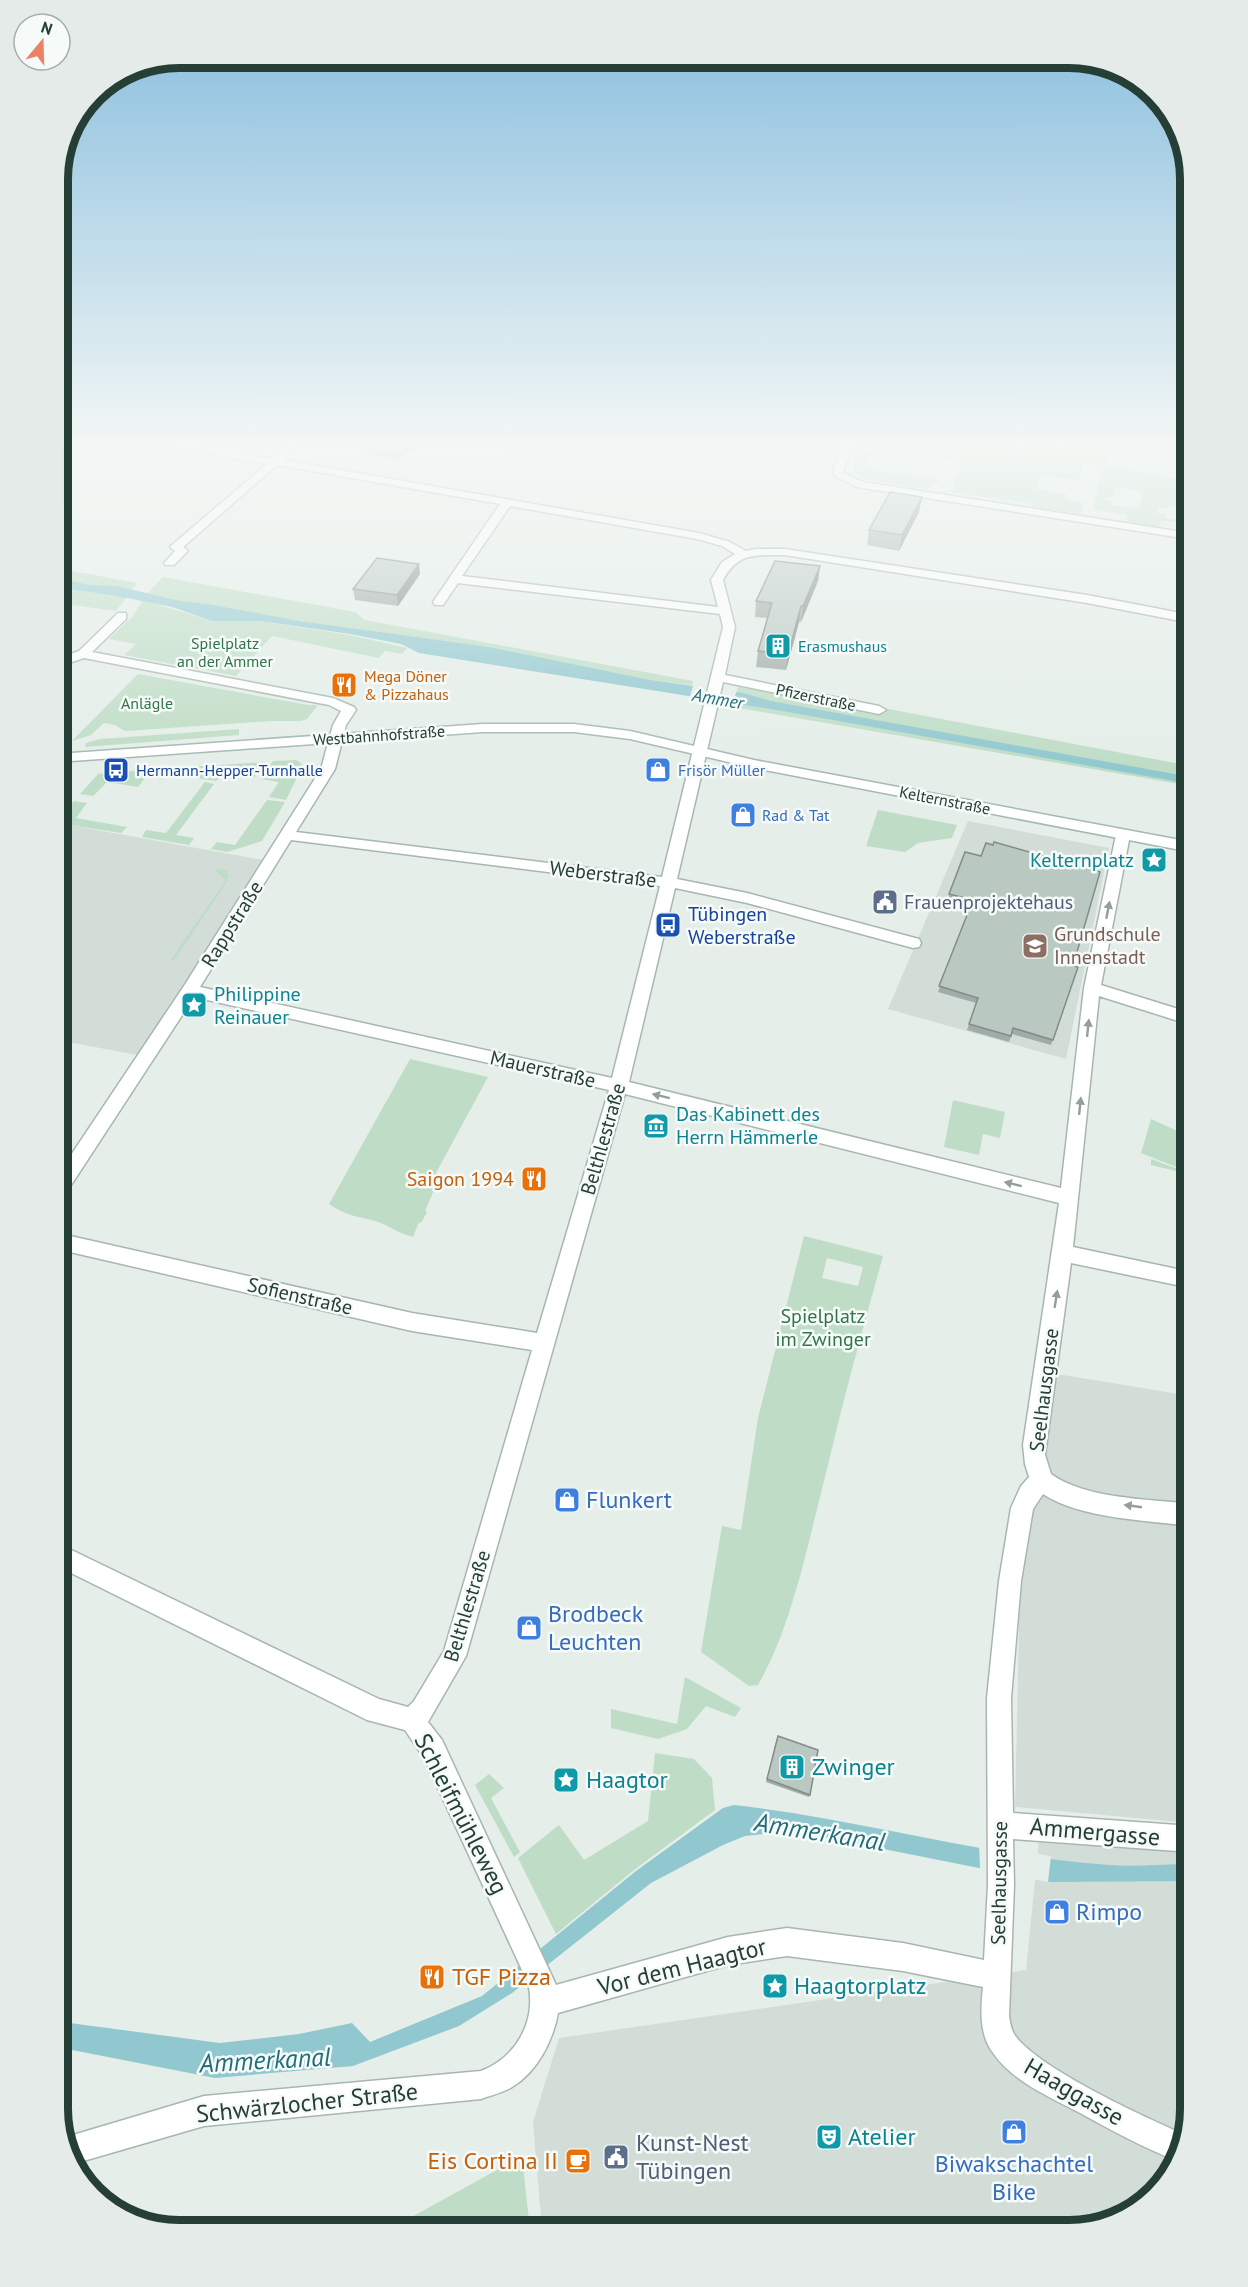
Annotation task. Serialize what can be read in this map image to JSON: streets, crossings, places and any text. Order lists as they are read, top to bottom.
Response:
{
  "streets": {
    "street": [
      "Pfizerstraße",
      "Westbahnhofstraße",
      "Kelternstraße",
      "Weberstraße",
      "Rappstraße",
      "Mauerstraße",
      "Belthlestraße",
      "Sofienstraße",
      "Seelhausgasse",
      "Schleifmühleweg",
      "Ammergasse",
      "Vor dem Haagtor",
      "Haaggasse",
      "Schwärzlocher Straße"
    ]
  },
  "crossings": [
    ["Pfizerstraße", "Belthlestraße"],
    ["Westbahnhofstraße", "Kelternstraße"],
    ["Westbahnhofstraße", "Rappstraße"],
    ["Westbahnhofstraße", "Belthlestraße"],
    ["Kelternstraße", "Belthlestraße"],
    ["Kelternstraße", "Seelhausgasse"],
    ["Weberstraße", "Rappstraße"],
    ["Weberstraße", "Belthlestraße"],
    ["Rappstraße", "Mauerstraße"],
    ["Mauerstraße", "Belthlestraße"],
    ["Mauerstraße", "Seelhausgasse"],
    ["Belthlestraße", "Sofienstraße"],
    ["Belthlestraße", "Schleifmühleweg"],
    ["Seelhausgasse", "Ammergasse"],
    ["Seelhausgasse", "Vor dem Haagtor"],
    ["Seelhausgasse", "Haaggasse"],
    ["Schleifmühleweg", "Vor dem Haagtor"],
    ["Schleifmühleweg", "Schwärzlocher Straße"],
    ["Vor dem Haagtor", "Haaggasse"],
    ["Vor dem Haagtor", "Schwärzlocher Straße"]
  ],
  "one_way": ["Mauerstraße", "Seelhausgasse"],
  "water": ["Ammer", "Ammerkanal"],
  "parks": ["Spielplatz an der Ammer", "Anlägle", "Spielplatz im Zwinger"],
  "places": {
    "building": ["Erasmushaus", "Zwinger"],
    "restaurant": ["Mega Döner & Pizzahaus", "Saigon 1994", "TGF Pizza"],
    "bus stop": ["Hermann-Hepper-Turnhalle", "Tübingen Weberstraße"],
    "shop": [
      "Frisör Müller",
      "Rad & Tat",
      "Flunkert",
      "Brodbeck Leuchten",
      "Rimpo",
      "Biwakschachtel Bike"
    ],
    "place": [
      "Kelternplatz",
      "Philippine Reinauer",
      "Haagtor",
      "Haagtorplatz"
    ],
    "public building": ["Frauenprojektehaus", "Kunst-Nest Tübingen"],
    "school or university": ["Grundschule Innenstadt"],
    "museum": ["Das Kabinett des Herrn Hämmerle"],
    "theatre": ["Atelier"],
    "cafe": ["Eis Cortina II"]
  },
  "north": "top"
}
